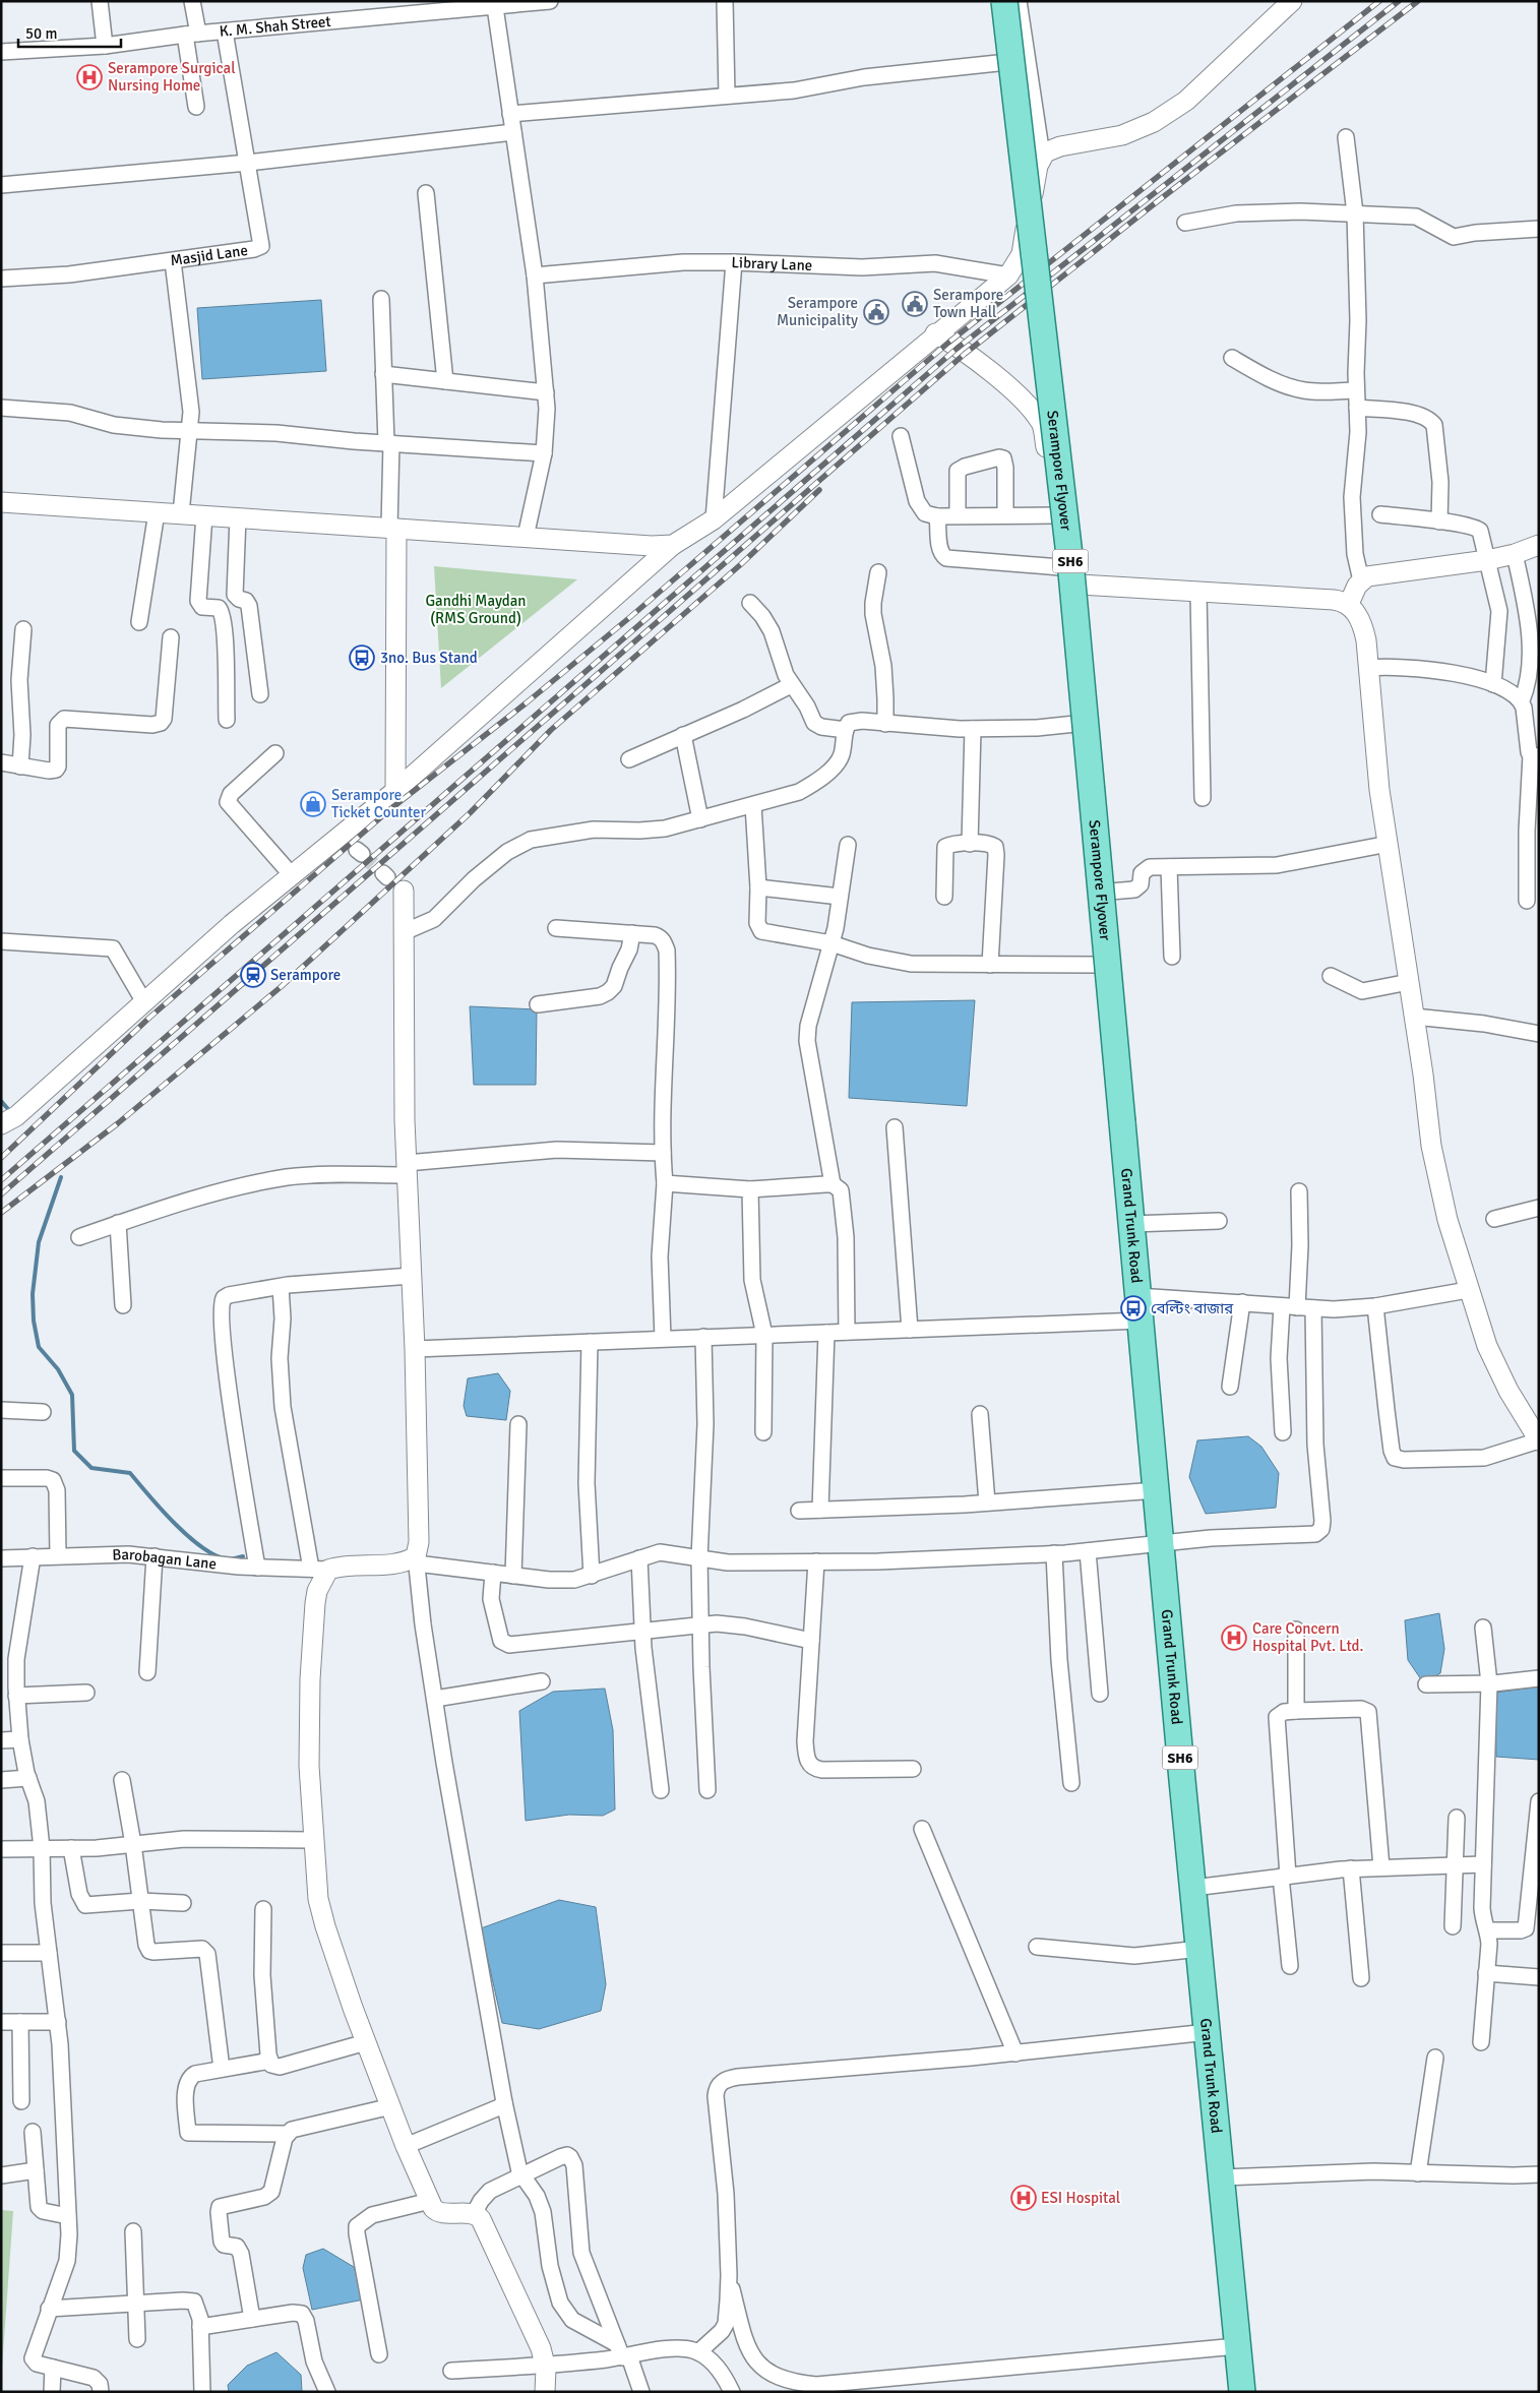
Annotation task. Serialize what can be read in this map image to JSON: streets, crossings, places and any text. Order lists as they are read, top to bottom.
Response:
{
  "streets": {
    "main road": ["Serampore Flyover", "SH6", "Grand Trunk Road"],
    "street": [
      "K. M. Shah Street",
      "Masjid Lane",
      "Library Lane",
      "Barobagan Lane"
    ]
  },
  "crossings": [
    ["K. M. Shah Street", "Masjid Lane"],
    ["Serampore Flyover", "Grand Trunk Road"]
  ],
  "parks": ["Gandhi Maydan (RMS Ground)"],
  "places": {
    "hospital": ["Serampore Surgical Nursing Home", "Care Concern Hospital Pvt. Ltd.", "ESI Hospital"],
    "public building": ["Serampore Town Hall", "Serampore Municipality"],
    "bus stop": ["3no. Bus Stand", "বেল্টিং বাজার"],
    "shop": ["Serampore Ticket Counter"],
    "station": ["Serampore"]
  },
  "scale_bar": "50 m"
}
